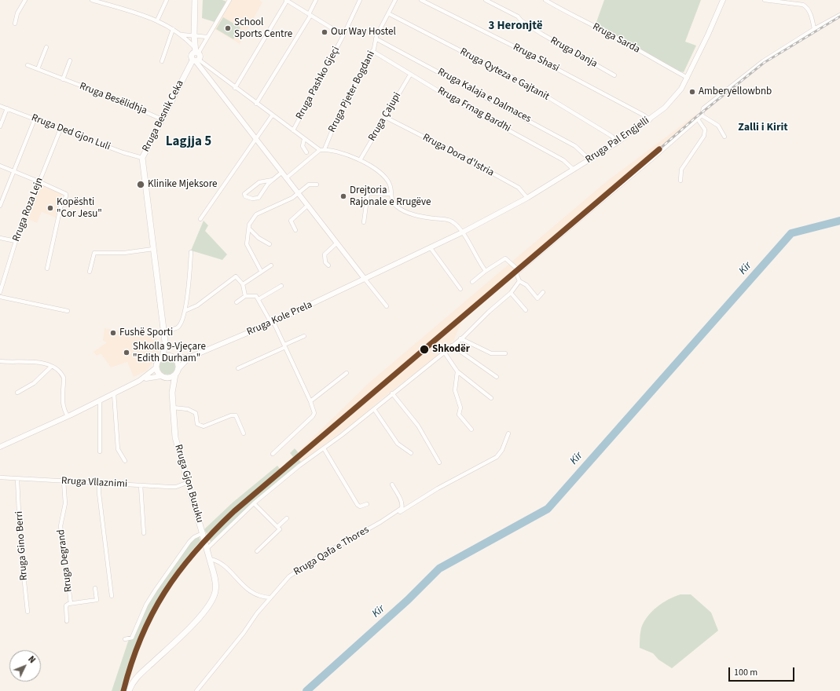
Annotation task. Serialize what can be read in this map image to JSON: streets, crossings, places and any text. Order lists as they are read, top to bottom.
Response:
{
  "streets": {
    "main road": [
      "Rruga Besnik Ceka",
      "Rruga Pal Engjelli",
      "Rruga Kole Prela",
      "Rruga Gjon Buzuku"
    ],
    "street": [
      "Rruga Sarda",
      "Rruga Danja",
      "Rruga Shasi",
      "Rruga Qyteza e Gajtanit",
      "Rruga Pashko Gjeçi",
      "Rruga Pjeter Bogdani",
      "Rruga Kalaja e Dalmaces",
      "Rruga Besëlidhja",
      "Rruga Frnag Bardhi",
      "Rruga Çajupi",
      "Rruga Ded Gjon Luli",
      "Rruga Dora d'Istria",
      "Rruga Roza Lejn",
      "Rruga Vllaznimi",
      "Rruga Gino Berri",
      "Rruga Qafa e Thores",
      "Rruga Degrand"
    ]
  },
  "crossings": [
    ["Rruga Sarda", "Rruga Pal Engjelli"],
    ["Rruga Shasi", "Rruga Pal Engjelli"],
    ["Rruga Qyteza e Gajtanit", "Rruga Pjeter Bogdani"],
    ["Rruga Qyteza e Gajtanit", "Rruga Pal Engjelli"],
    ["Rruga Pjeter Bogdani", "Rruga Kalaja e Dalmaces"],
    ["Rruga Pjeter Bogdani", "Rruga Frnag Bardhi"],
    ["Rruga Kalaja e Dalmaces", "Rruga Pal Engjelli"],
    ["Rruga Besëlidhja", "Rruga Besnik Ceka"],
    ["Rruga Frnag Bardhi", "Rruga Çajupi"],
    ["Rruga Frnag Bardhi", "Rruga Pal Engjelli"],
    ["Rruga Besnik Ceka", "Rruga Ded Gjon Luli"],
    ["Rruga Besnik Ceka", "Rruga Kole Prela"],
    ["Rruga Besnik Ceka", "Rruga Gjon Buzuku"],
    ["Rruga Çajupi", "Rruga Dora d'Istria"],
    ["Rruga Ded Gjon Luli", "Rruga Roza Lejn"],
    ["Rruga Pal Engjelli", "Rruga Dora d'Istria"],
    ["Rruga Pal Engjelli", "Rruga Kole Prela"],
    ["Rruga Kole Prela", "Rruga Gjon Buzuku"],
    ["Rruga Vllaznimi", "Rruga Gjon Buzuku"],
    ["Rruga Vllaznimi", "Rruga Gino Berri"],
    ["Rruga Vllaznimi", "Rruga Degrand"]
  ],
  "districts": ["3 Heronjtë", "Zalli i Kirit", "Lagjja 5"],
  "water": ["Kir"],
  "places": [
    "School Sports Centre",
    "Our Way Hostel",
    "Amberyellowbnb",
    "Klinike Mjeksore",
    "Drejtoria Rajonale e Rrugëve",
    "Kopështi \"Cor Jesu\"",
    "Fushë Sporti",
    "Shkodër",
    "Shkolla 9-Vjeçare \"Edith Durham\""
  ],
  "scale_bar": "100 m",
  "north": "top right"
}
